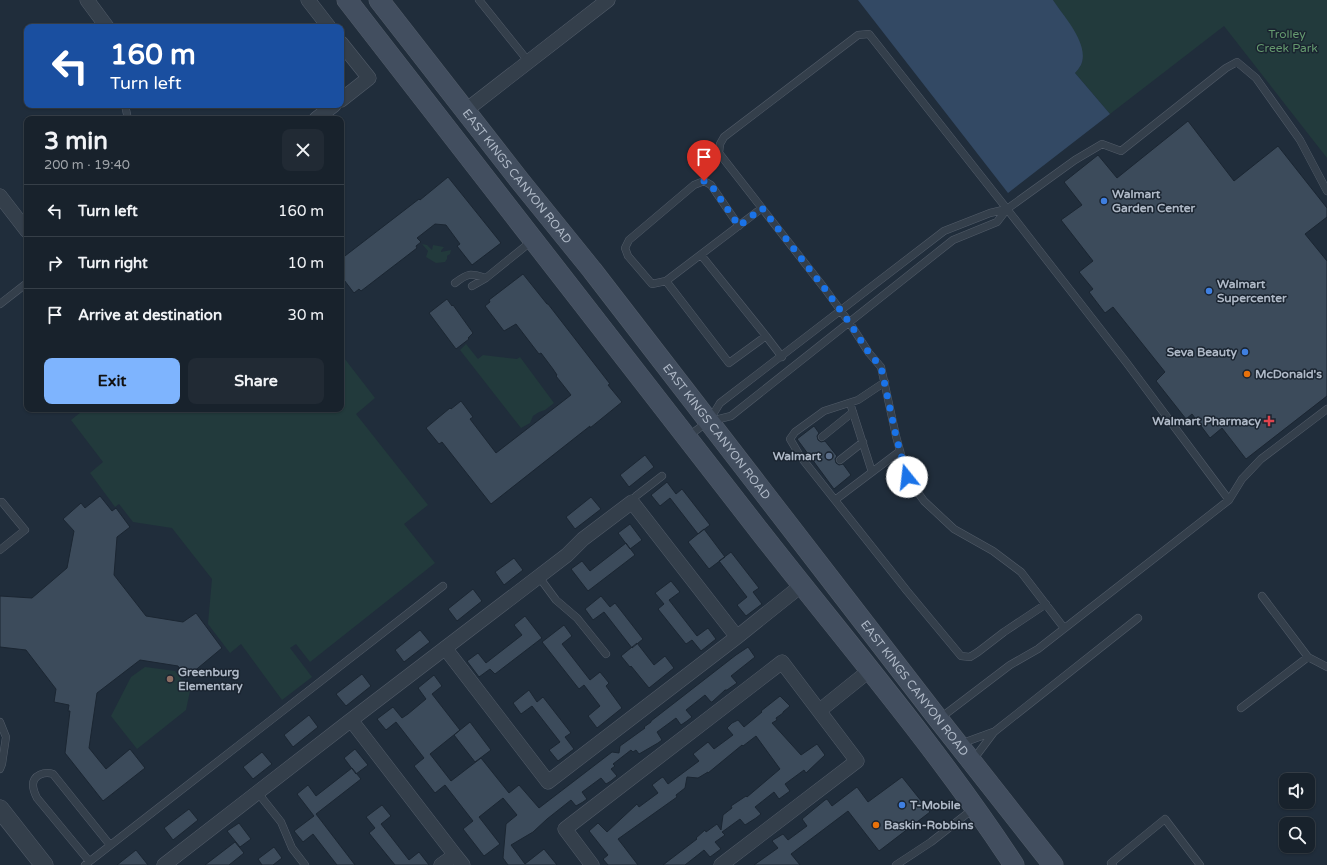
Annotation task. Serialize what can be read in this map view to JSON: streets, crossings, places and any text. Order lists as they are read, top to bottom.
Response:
{
  "streets": {
    "main road": ["EAST KINGS CANYON ROAD"]
  },
  "parks": ["Trolley Creek Park"],
  "places": {
    "other": [
      "Walmart Garden Center",
      "Walmart Supercenter",
      "Seva Beauty",
      "McDonald's",
      "Walmart",
      "Greenburg Elementary",
      "T-Mobile",
      "Baskin-Robbins"
    ],
    "health": ["Walmart Pharmacy"]
  },
  "page": {
    "turn": ["160 m", "Turn left"],
    "heading": ["3 min", "200 m · 19:40"],
    "list": [
      {
        "name": "Turn left",
        "value": "160 m"
      },
      {
        "name": "Turn right",
        "value": "10 m"
      },
      {
        "name": "Arrive at destination",
        "value": "30 m"
      }
    ],
    "buttons": ["Exit", "Share"]
  }
}
